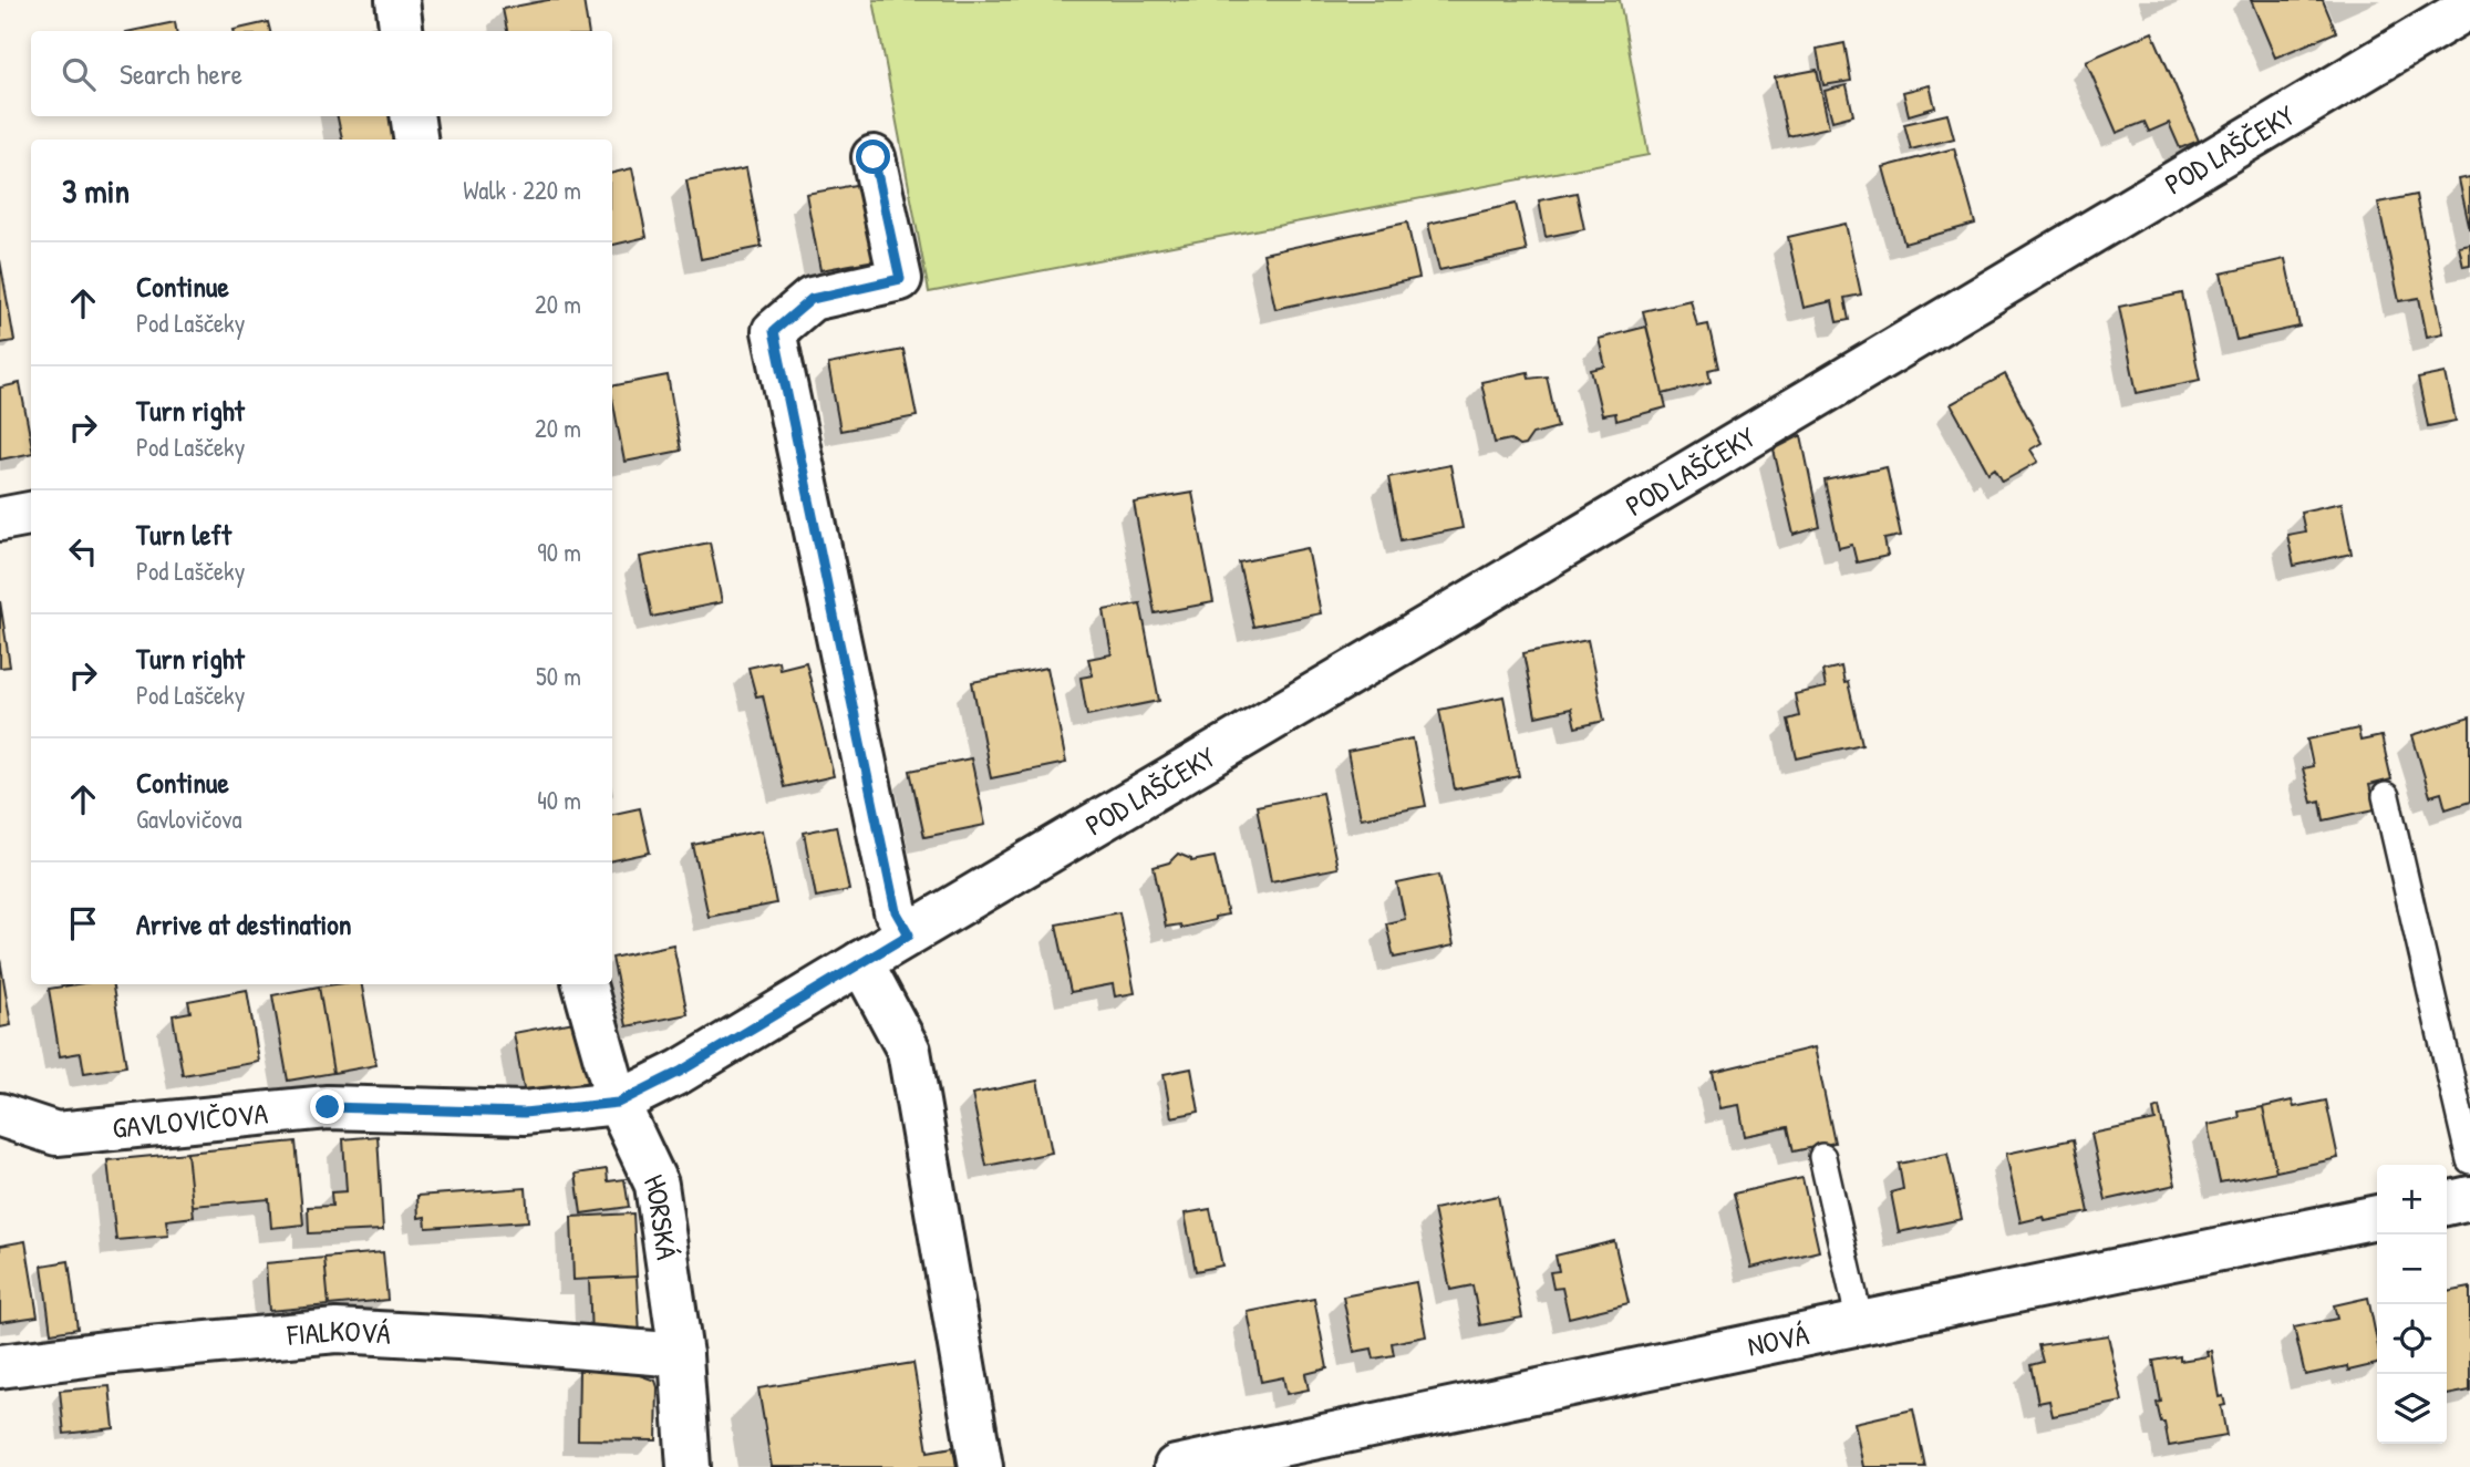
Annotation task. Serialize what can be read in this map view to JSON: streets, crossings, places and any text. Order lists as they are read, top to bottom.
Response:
{
  "streets": {
    "street": [
      "POD LAŠČEKY",
      "GAVLOVIČOVA",
      "HORSKÁ",
      "FIALKOVÁ",
      "NOVÁ"
    ]
  },
  "crossings": [
    ["POD LAŠČEKY", "GAVLOVIČOVA"],
    ["POD LAŠČEKY", "HORSKÁ"],
    ["GAVLOVIČOVA", "HORSKÁ"],
    ["HORSKÁ", "FIALKOVÁ"]
  ],
  "page": {
    "search": "Search here",
    "heading": ["3 min", "Walk · 220 m"],
    "list": [
      ["Continue", "Pod Laščeky", "20 m"],
      ["Turn right", "Pod Laščeky", "20 m"],
      ["Turn left", "Pod Laščeky", "90 m"],
      ["Turn right", "Pod Laščeky", "50 m"],
      ["Continue", "Gavlovičova", "40 m"],
      "Arrive at destination"
    ],
    "map_buttons": ["+", "−"]
  }
}
